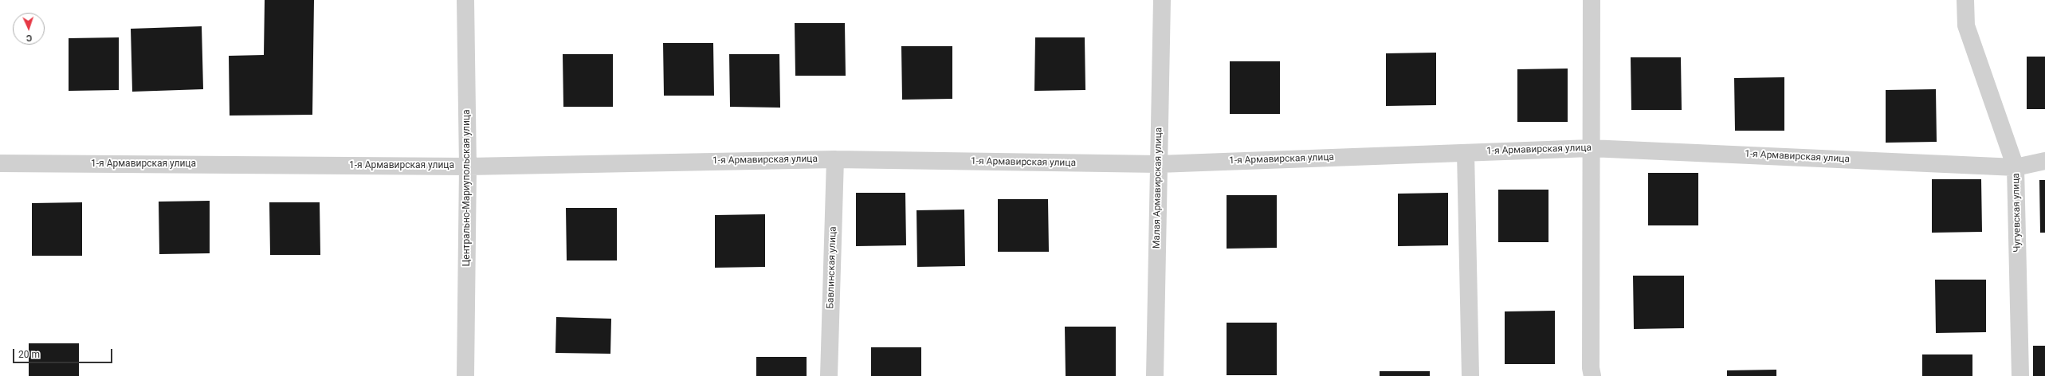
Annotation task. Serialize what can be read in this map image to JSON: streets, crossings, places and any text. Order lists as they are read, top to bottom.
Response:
{
  "streets": {
    "street": [
      "1-я Армавирская улица",
      "Центрально-Мариупольская улица",
      "Малая Армавирская улица",
      "Чугуевская улица",
      "Бавлинская улица"
    ]
  },
  "crossings": [
    ["1-я Армавирская улица", "Центрально-Мариупольская улица"],
    ["1-я Армавирская улица", "Малая Армавирская улица"],
    ["1-я Армавирская улица", "Чугуевская улица"],
    ["1-я Армавирская улица", "Бавлинская улица"]
  ],
  "scale_bar": "20 m",
  "north": "bottom"
}
